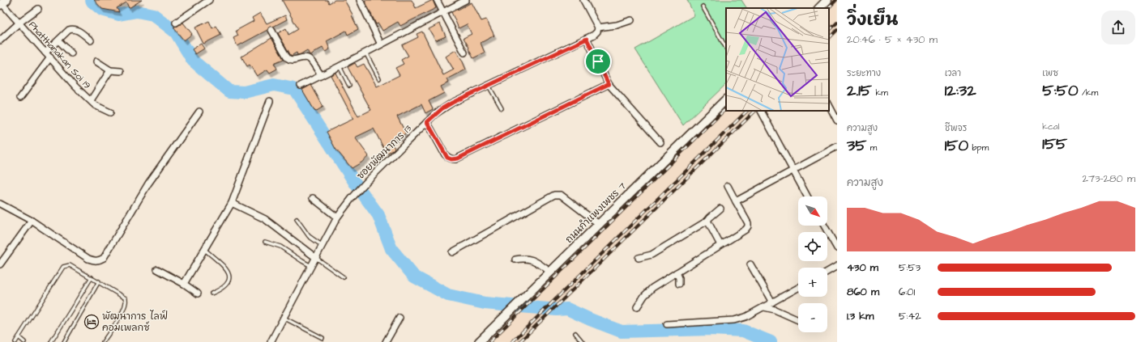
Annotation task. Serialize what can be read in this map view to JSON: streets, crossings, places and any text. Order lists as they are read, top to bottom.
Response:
{
  "streets": {
    "street": ["Phatthanakan Soi 19", "ซอยพัฒนาการ 13", "ถนนกำแพงเพชร 7"]
  },
  "places": {
    "hotel": ["พัฒนาการ ไลฟ์ คอมเพลกซ์"]
  },
  "north": "bottom right",
  "page": {
    "heading": ["วิ่งเย็น", "20:46 · 5 × 430 m"],
    "stats": [
      ["ระยะทาง", "2.15 km"],
      ["เวลา", "12:32"],
      ["เพซ", "5:50 /km"],
      ["ความสูง", "35 m"],
      ["ชีพจร", "150 bpm"],
      ["kcal", "155"]
    ],
    "chart": ["ความสูง", "273–280 m"],
    "map_buttons": ["+", "−"],
    "list": [
      {
        "name": "430 m",
        "note": "5:53"
      },
      {
        "name": "860 m",
        "note": "6:01"
      },
      {
        "name": "1.3 km",
        "note": "5:42"
      }
    ]
  }
}
